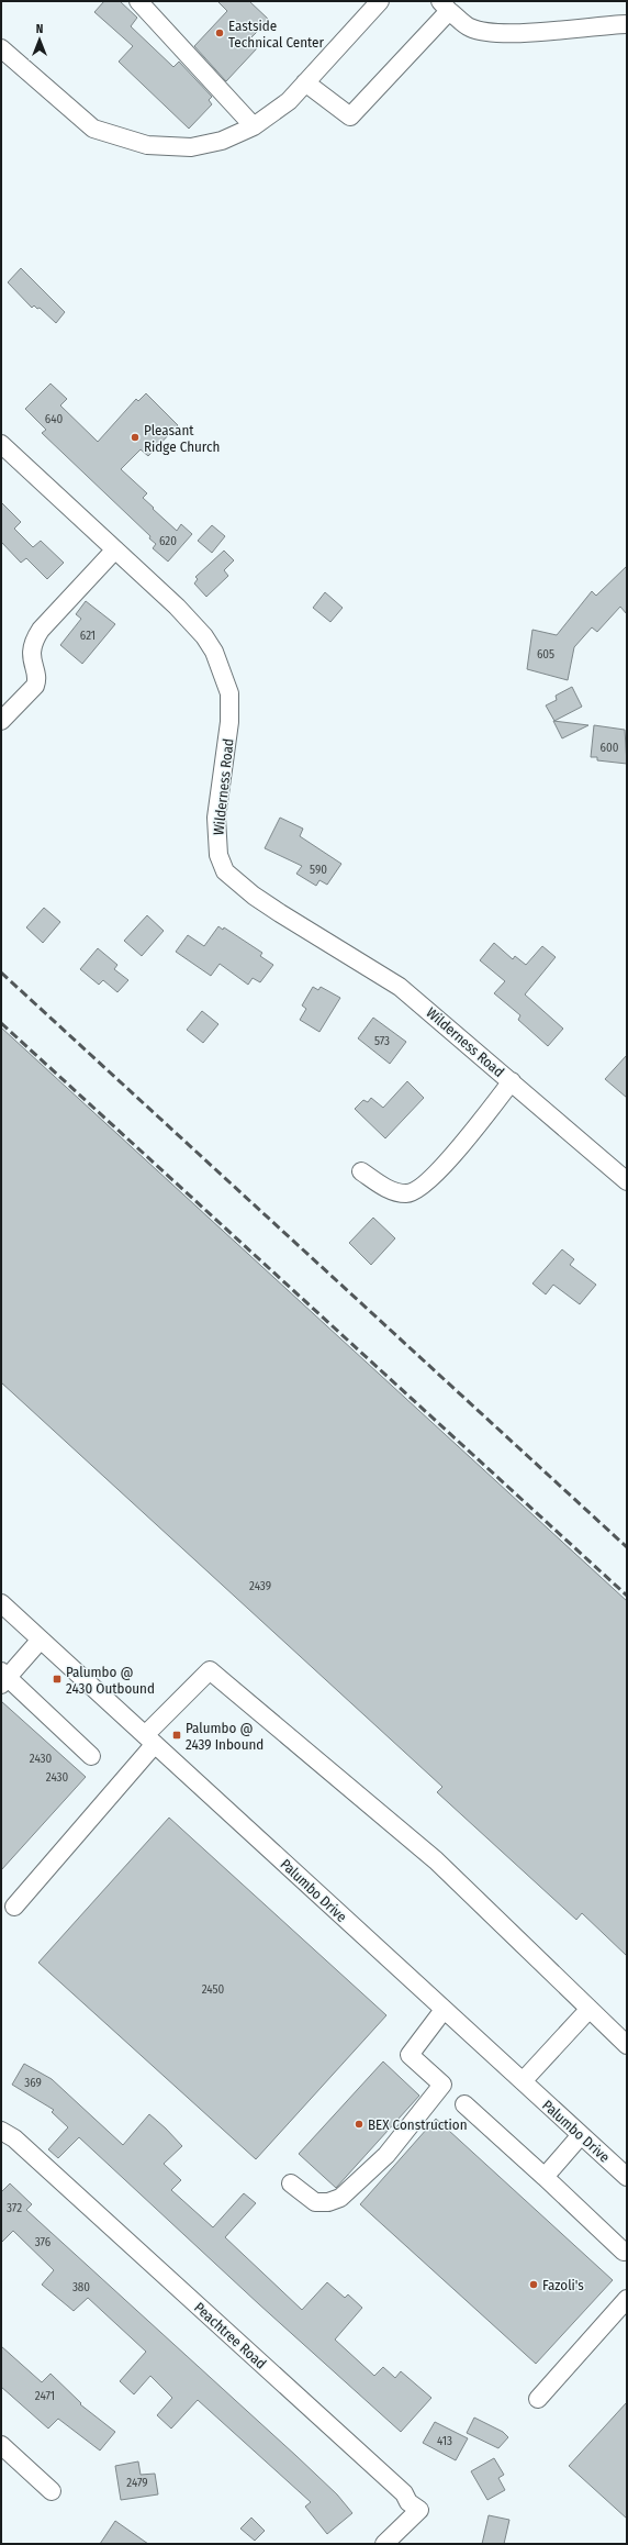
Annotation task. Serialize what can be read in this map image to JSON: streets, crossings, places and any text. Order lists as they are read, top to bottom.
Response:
{
  "streets": {
    "street": ["Wilderness Road", "Palumbo Drive", "Peachtree Road"]
  },
  "places": {
    "other": [
      "Eastside Technical Center",
      "Pleasant Ridge Church",
      "BEX Construction",
      "Fazoli's"
    ],
    "transit": ["Palumbo @ 2430 Outbound", "Palumbo @ 2439 Inbound"]
  },
  "house_numbers": [
    "640",
    "620",
    "621",
    "605",
    "600",
    "590",
    "573",
    "2439",
    "2430",
    "2430",
    "2450",
    "369",
    "372",
    "376",
    "380",
    "2471",
    "413",
    "2479"
  ],
  "north": "top"
}
